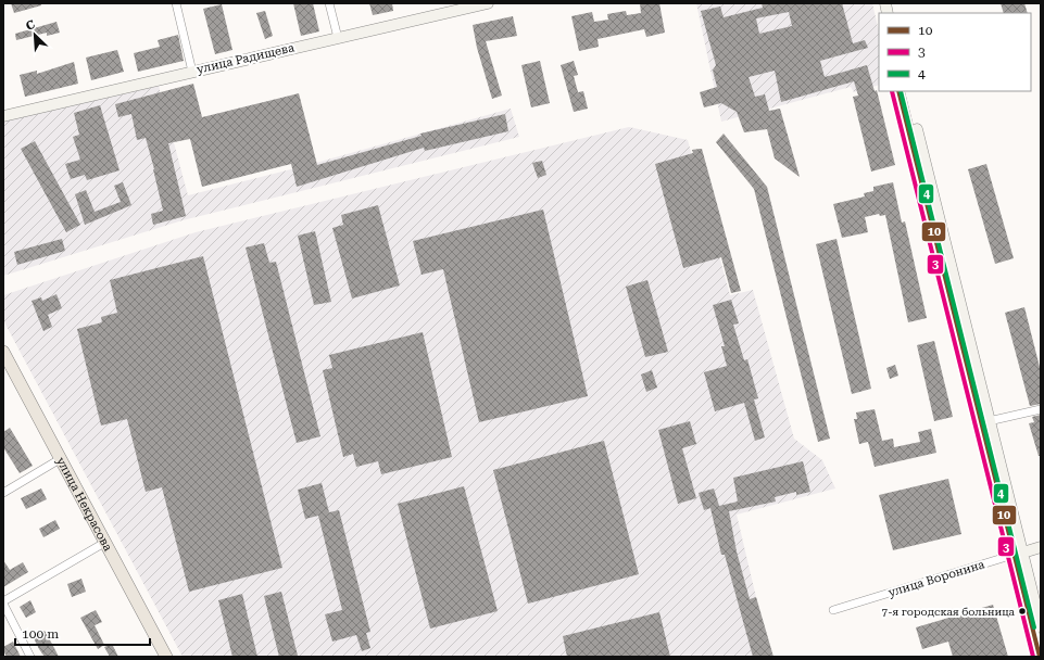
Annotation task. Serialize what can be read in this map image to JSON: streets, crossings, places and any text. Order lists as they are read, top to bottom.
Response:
{
  "streets": {
    "main road": ["улица Радищева", "улица Некрасова", "улица Воронина"]
  },
  "places": ["7-я городская больница"],
  "lines": ["transit line 10", "transit line 3", "transit line 4"],
  "legend": ["10", "3", "4"],
  "scale_bar": "100 m",
  "north": "top left"
}
